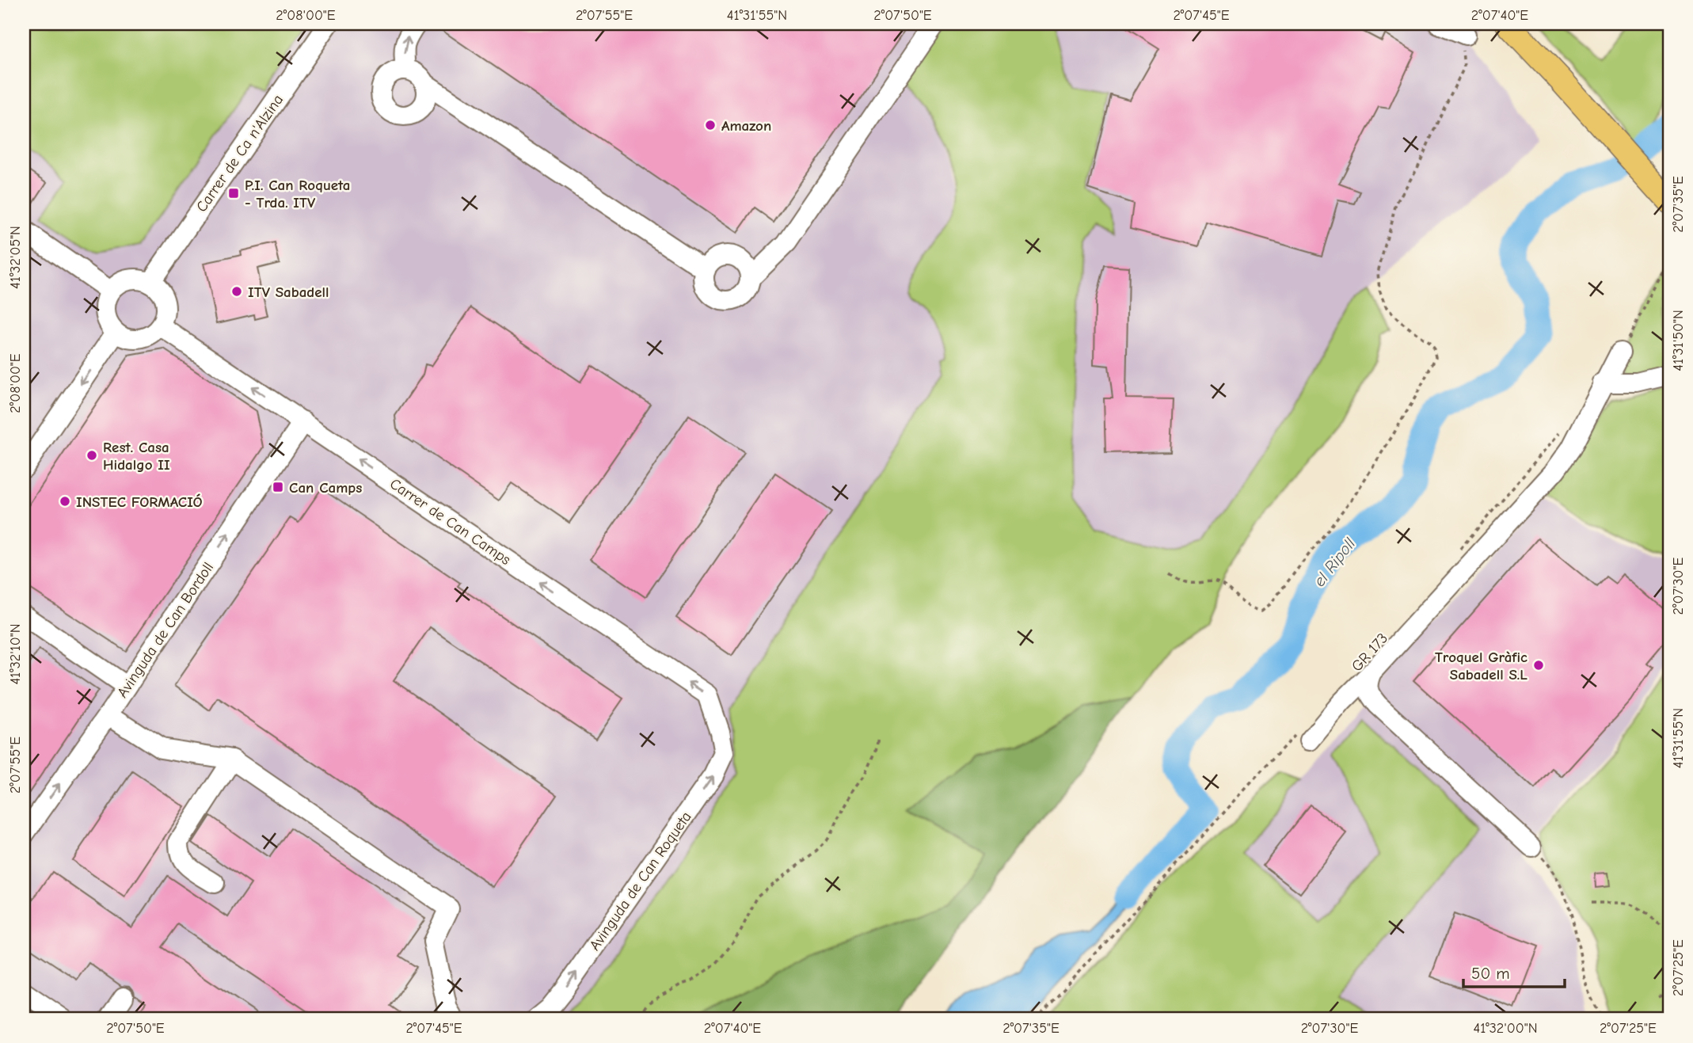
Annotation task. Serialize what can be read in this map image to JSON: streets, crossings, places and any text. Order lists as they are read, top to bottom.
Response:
{
  "streets": {
    "street": [
      "Carrer de Ca n'Alzina",
      "Carrer de Can Camps",
      "Avinguda de Can Bordoll",
      "Avinguda de Can Roqueta"
    ]
  },
  "crossings": [
    ["Carrer de Ca n'Alzina", "Carrer de Can Camps"],
    ["Carrer de Can Camps", "Avinguda de Can Bordoll"],
    ["Carrer de Can Camps", "Avinguda de Can Roqueta"]
  ],
  "one_way": ["Carrer de Can Camps", "Avinguda de Can Bordoll", "Avinguda de Can Roqueta"],
  "water": ["el Ripoll"],
  "places": {
    "other": [
      "Amazon",
      "ITV Sabadell",
      "Rest. Casa Hidalgo II",
      "INSTEC FORMACIÓ",
      "Troquel Gràfic Sabadell S.L"
    ],
    "transit": ["P.I. Can Roqueta - Trda. ITV", "Can Camps"]
  },
  "scale_bar": "50 m",
  "coordinates": [
    "2°08'00\"E",
    "2°07'55\"E",
    "41°31'55\"N",
    "2°07'50\"E",
    "2°07'45\"E",
    "2°07'40\"E",
    "2°07'35\"E",
    "41°32'05\"N",
    "41°31'50\"N",
    "2°07'30\"E",
    "41°32'10\"N",
    "2°07'25\"E",
    "41°32'00\"N"
  ]
}
